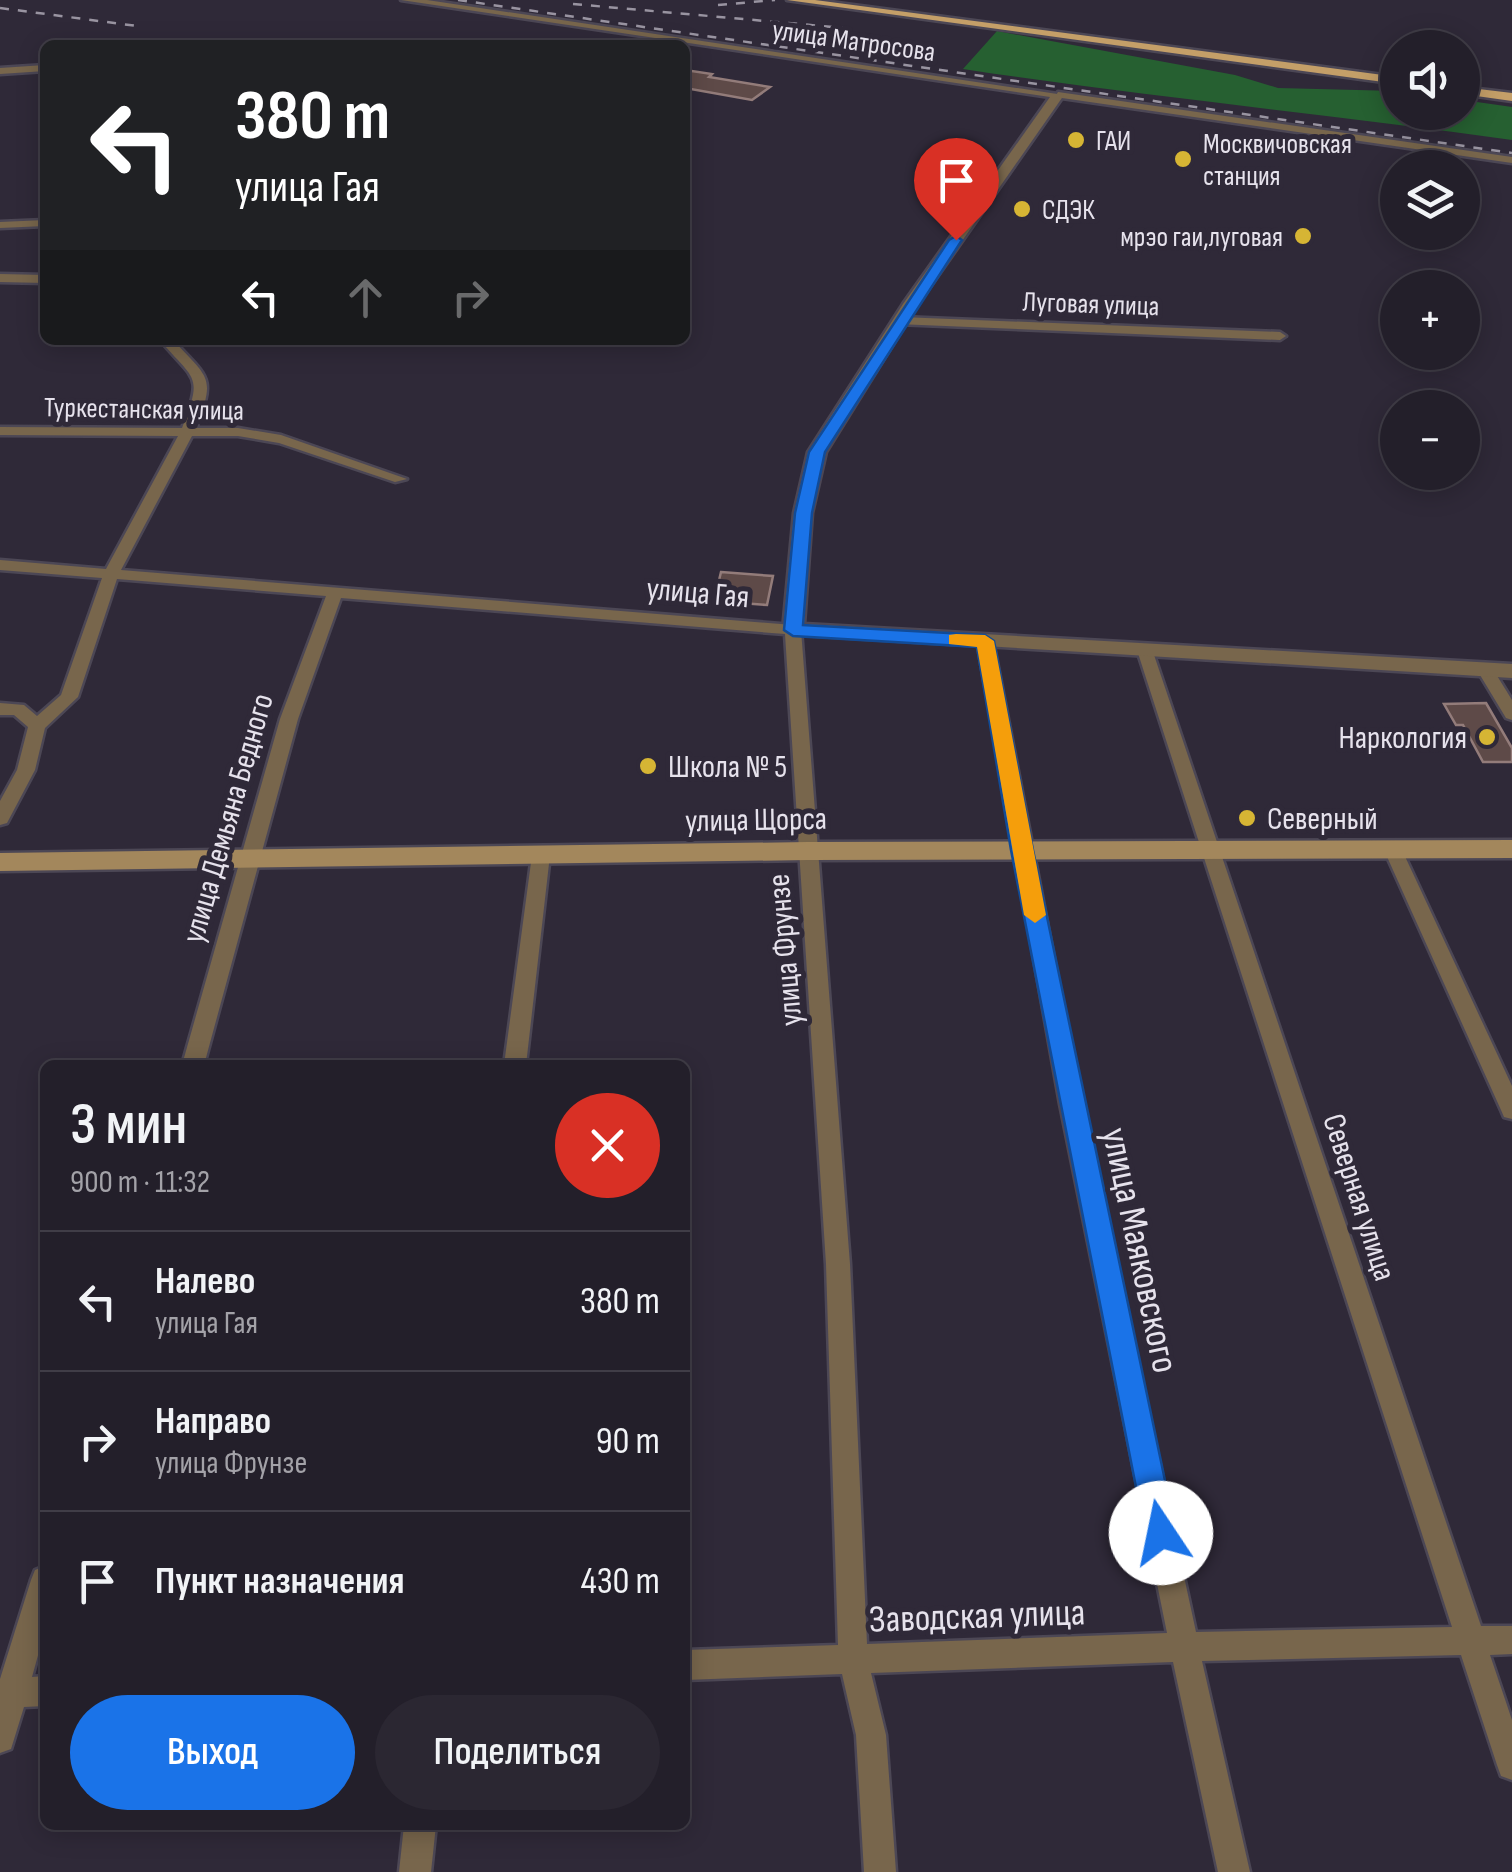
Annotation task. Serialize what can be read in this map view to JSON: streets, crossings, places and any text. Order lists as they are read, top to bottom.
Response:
{
  "streets": {
    "main road": ["улица Щорса"],
    "street": [
      "улица Матросова",
      "Луговая улица",
      "Туркестанская улица",
      "улица Гая",
      "улица Демьяна Бедного",
      "улица Фрунзе",
      "Северная улица",
      "улица Маяковского",
      "Заводская улица"
    ]
  },
  "crossings": [
    ["улица Матросова", "улица Фрунзе"],
    ["Луговая улица", "улица Фрунзе"],
    ["улица Гая", "улица Демьяна Бедного"],
    ["улица Гая", "улица Фрунзе"],
    ["улица Гая", "Северная улица"],
    ["улица Гая", "улица Маяковского"],
    ["улица Демьяна Бедного", "улица Щорса"],
    ["улица Щорса", "улица Фрунзе"],
    ["улица Щорса", "Северная улица"],
    ["улица Щорса", "улица Маяковского"],
    ["улица Фрунзе", "Заводская улица"],
    ["Северная улица", "Заводская улица"],
    ["улица Маяковского", "Заводская улица"]
  ],
  "places": [
    "ГАИ",
    "Москвичовская станция",
    "СДЭК",
    "мрэо гаи,луговая",
    "Наркология",
    "Школа № 5",
    "Северный"
  ],
  "page": {
    "map_buttons": ["+", "−"],
    "turn": ["380 m", "улица Гая"],
    "heading": ["3 мин", "900 m · 11:32"],
    "list": [
      {
        "name": "Налево",
        "note": "улица Гая",
        "value": "380 m"
      },
      {
        "name": "Направо",
        "note": "улица Фрунзе",
        "value": "90 m"
      },
      {
        "name": "Пункт назначения",
        "value": "430 m"
      }
    ],
    "buttons": ["Выход", "Поделиться"]
  }
}
